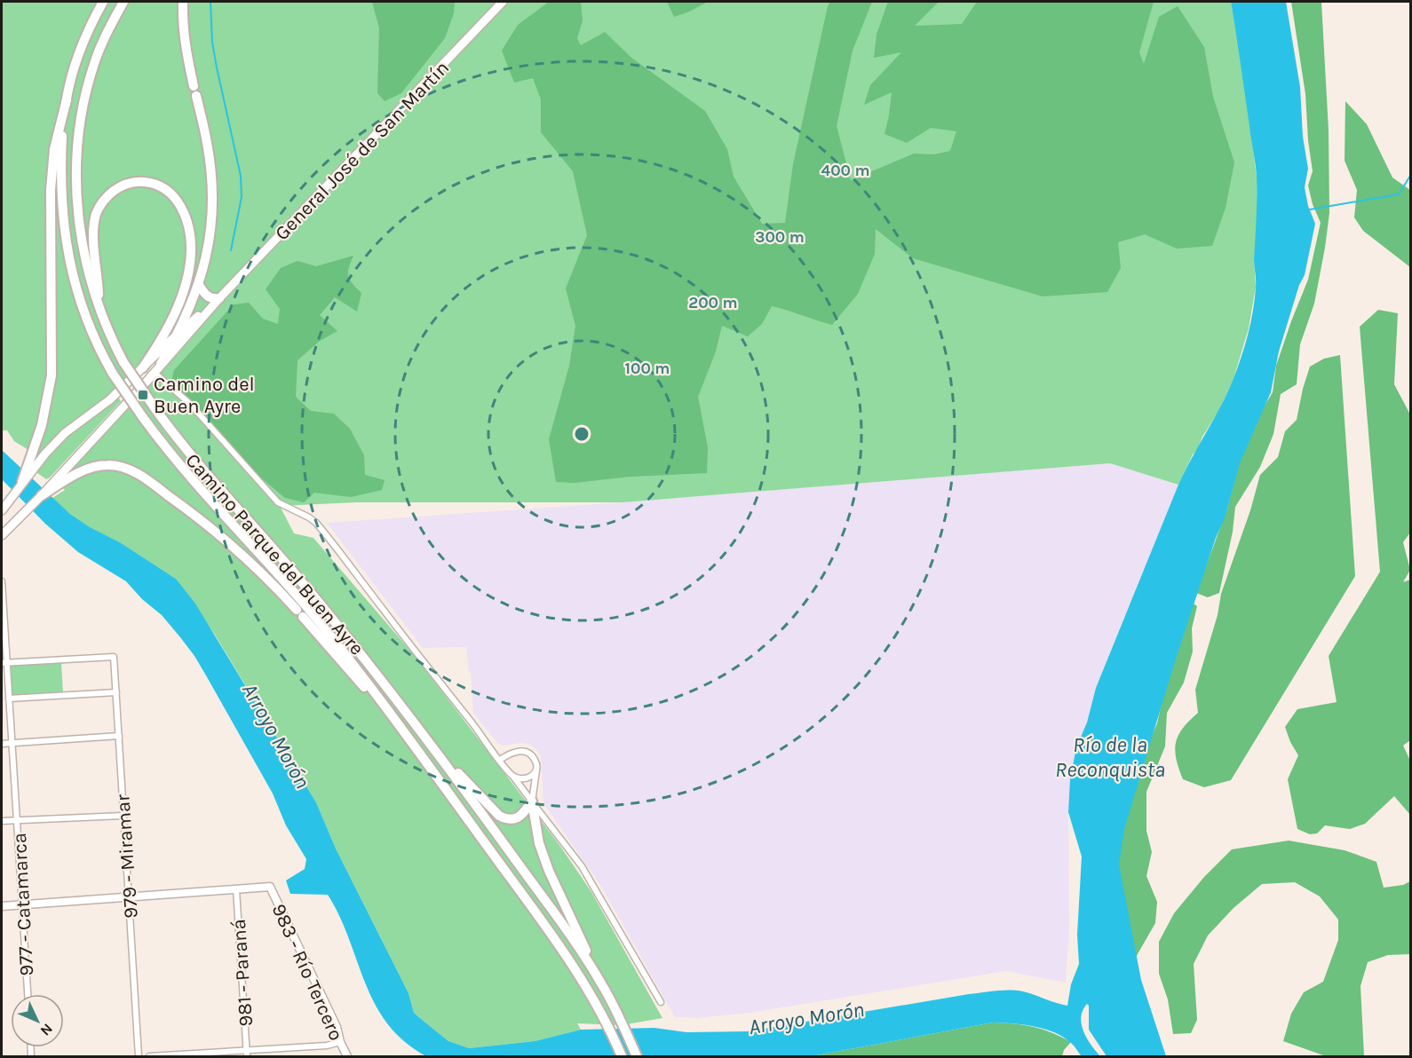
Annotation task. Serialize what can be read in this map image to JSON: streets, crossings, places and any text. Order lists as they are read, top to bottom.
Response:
{
  "streets": {
    "highway": ["Camino Parque del Buen Ayre"],
    "main road": ["General José de San Martín"],
    "street": [
      "979 - Miramar",
      "977 - Catamarca",
      "983 - Río Tercero",
      "981 - Paraná"
    ]
  },
  "crossings": [
    ["979 - Miramar", "977 - Catamarca"],
    ["983 - Río Tercero", "981 - Paraná"]
  ],
  "water": ["Arroyo Morón", "Río de la Reconquista"],
  "places": {
    "transit": ["Camino del Buen Ayre"]
  },
  "north": "bottom right",
  "rings": [
    "400 m",
    "300 m",
    "200 m",
    "100 m"
  ]
}
